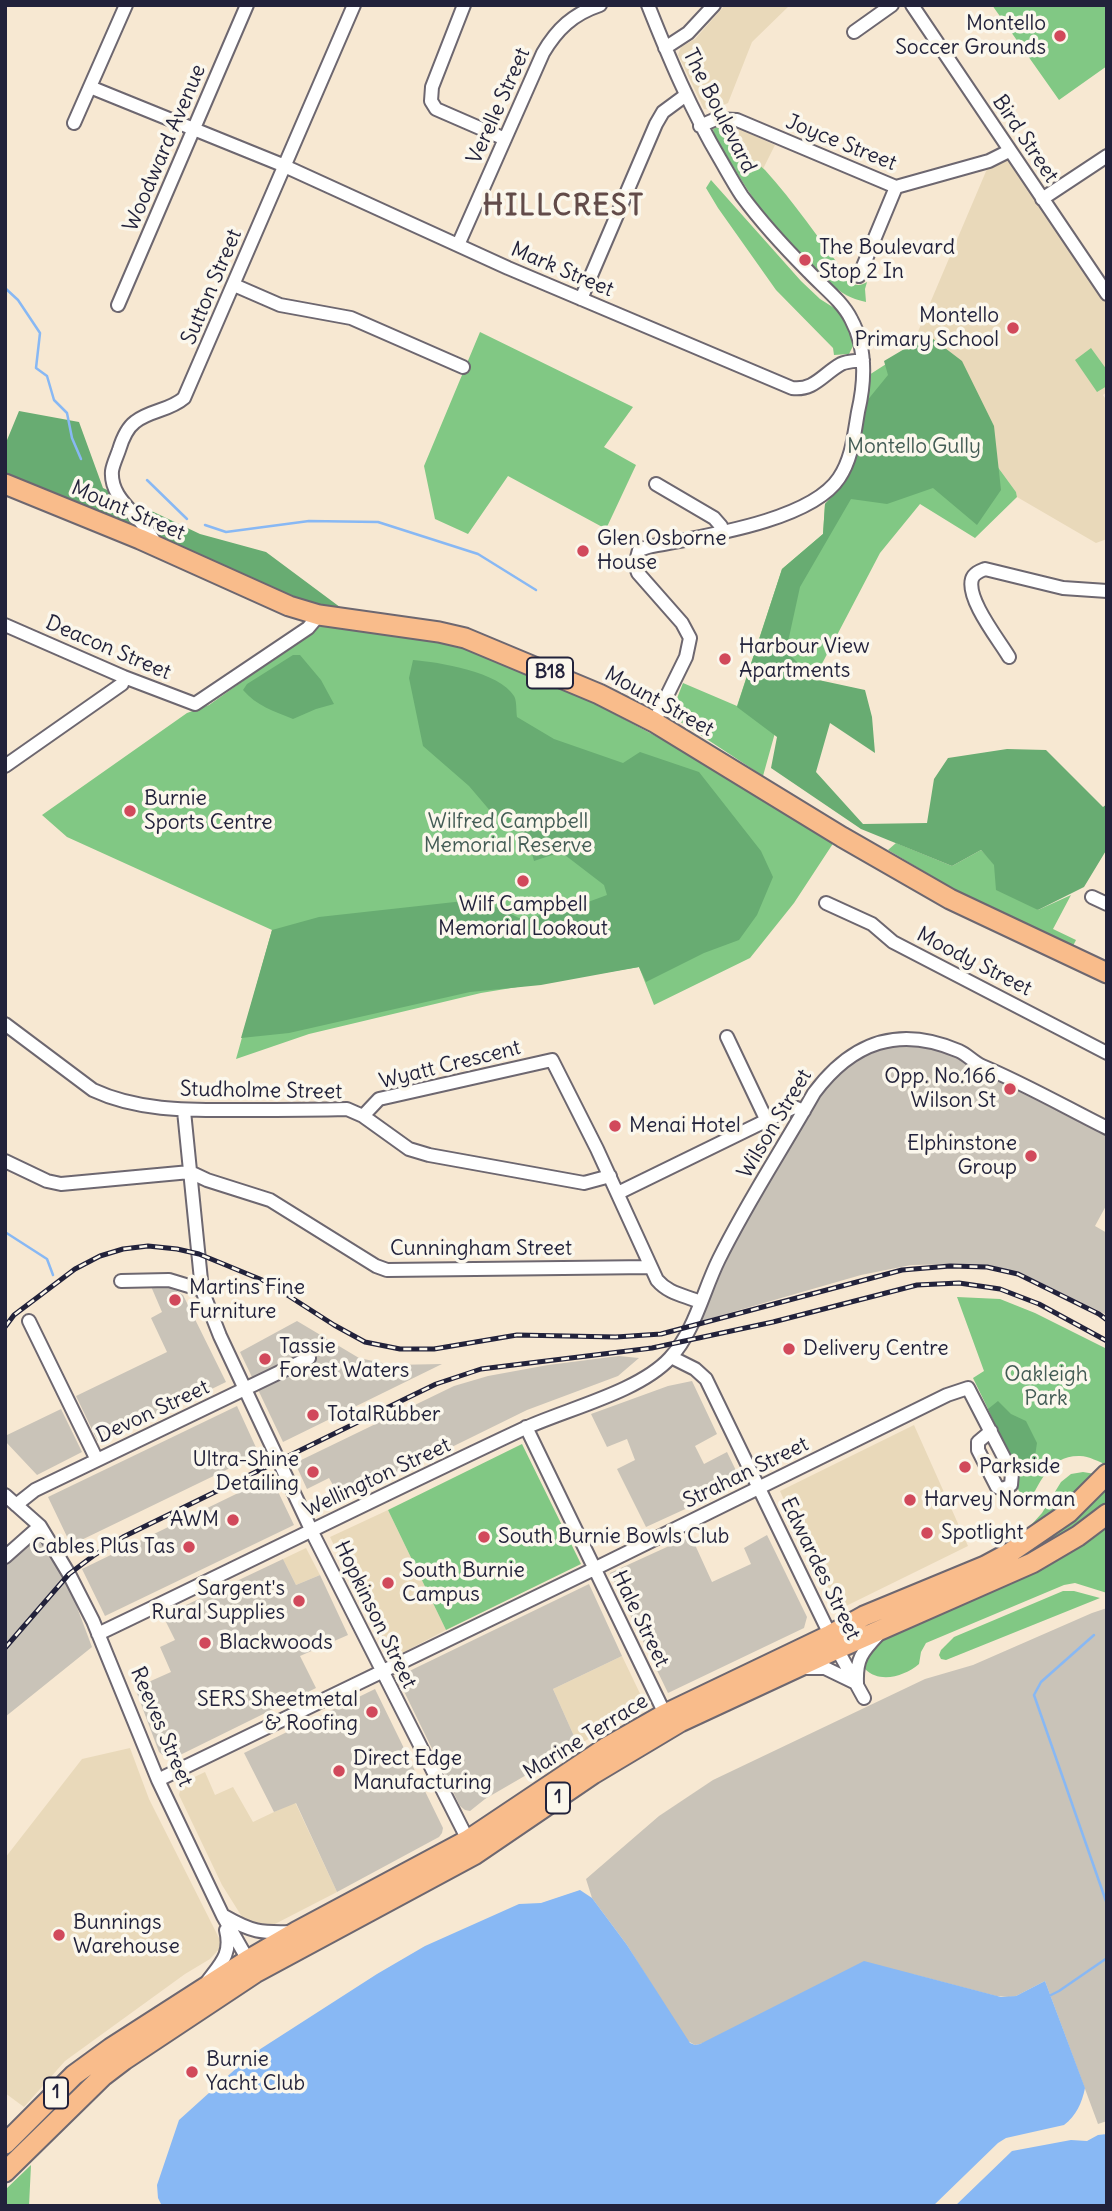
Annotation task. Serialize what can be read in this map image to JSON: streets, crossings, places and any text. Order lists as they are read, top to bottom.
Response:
{
  "streets": {
    "highway": [
      "Mount Street",
      "B18",
      "Marine Terrace",
      "1"
    ],
    "street": [
      "Verelle Street",
      "The Boulevard",
      "Bird Street",
      "Joyce Street",
      "Woodward Avenue",
      "Mark Street",
      "Sutton Street",
      "Deacon Street",
      "Moody Street",
      "Wyatt Crescent",
      "Studholme Street",
      "Wilson Street",
      "Cunningham Street",
      "Devon Street",
      "Strahan Street",
      "Wellington Street",
      "Edwardes Street",
      "Hopkinson Street",
      "Hale Street",
      "Reeves Street"
    ]
  },
  "crossings": [
    ["Verelle Street", "Mark Street"],
    ["The Boulevard", "Joyce Street"],
    ["The Boulevard", "Mark Street"],
    ["The Boulevard", "Mount Street"],
    ["Bird Street", "Joyce Street"],
    ["Woodward Avenue", "Mark Street"],
    ["Mark Street", "Sutton Street"],
    ["Sutton Street", "Mount Street"],
    ["Mount Street", "Deacon Street"],
    ["Wyatt Crescent", "Studholme Street"],
    ["Studholme Street", "Hopkinson Street"],
    ["Wilson Street", "Wellington Street"],
    ["Wilson Street", "Edwardes Street"],
    ["Cunningham Street", "Hopkinson Street"],
    ["Devon Street", "Hopkinson Street"],
    ["Devon Street", "Reeves Street"],
    ["Strahan Street", "Edwardes Street"],
    ["Strahan Street", "Hopkinson Street"],
    ["Strahan Street", "Hale Street"],
    ["Strahan Street", "Reeves Street"],
    ["Wellington Street", "Edwardes Street"],
    ["Wellington Street", "Hopkinson Street"],
    ["Wellington Street", "Hale Street"],
    ["Wellington Street", "Reeves Street"],
    ["Edwardes Street", "Marine Terrace"],
    ["Hopkinson Street", "Marine Terrace"],
    ["Hale Street", "Marine Terrace"],
    ["Reeves Street", "Marine Terrace"]
  ],
  "districts": ["HILLCREST"],
  "parks": ["Montello Gully", "Wilfred Campbell Memorial Reserve", "Oakleigh Park"],
  "places": [
    "Montello Soccer Grounds",
    "The Boulevard Stop 2 In",
    "Montello Primary School",
    "Glen Osborne House",
    "Harbour View Apartments",
    "Burnie Sports Centre",
    "Wilf Campbell Memorial Lookout",
    "Opp. No.166 Wilson St",
    "Menai Hotel",
    "Elphinstone Group",
    "Martins Fine Furniture",
    "Delivery Centre",
    "Tassie Forest Waters",
    "TotalRubber",
    "Parkside",
    "Ultra-Shine Detailing",
    "Harvey Norman",
    "AWM",
    "Spotlight",
    "South Burnie Bowls Club",
    "Cables Plus Tas",
    "South Burnie Campus",
    "Sargent's Rural Supplies",
    "Blackwoods",
    "SERS Sheetmetal & Roofing",
    "Direct Edge Manufacturing",
    "Bunnings Warehouse",
    "Burnie Yacht Club"
  ]
}
